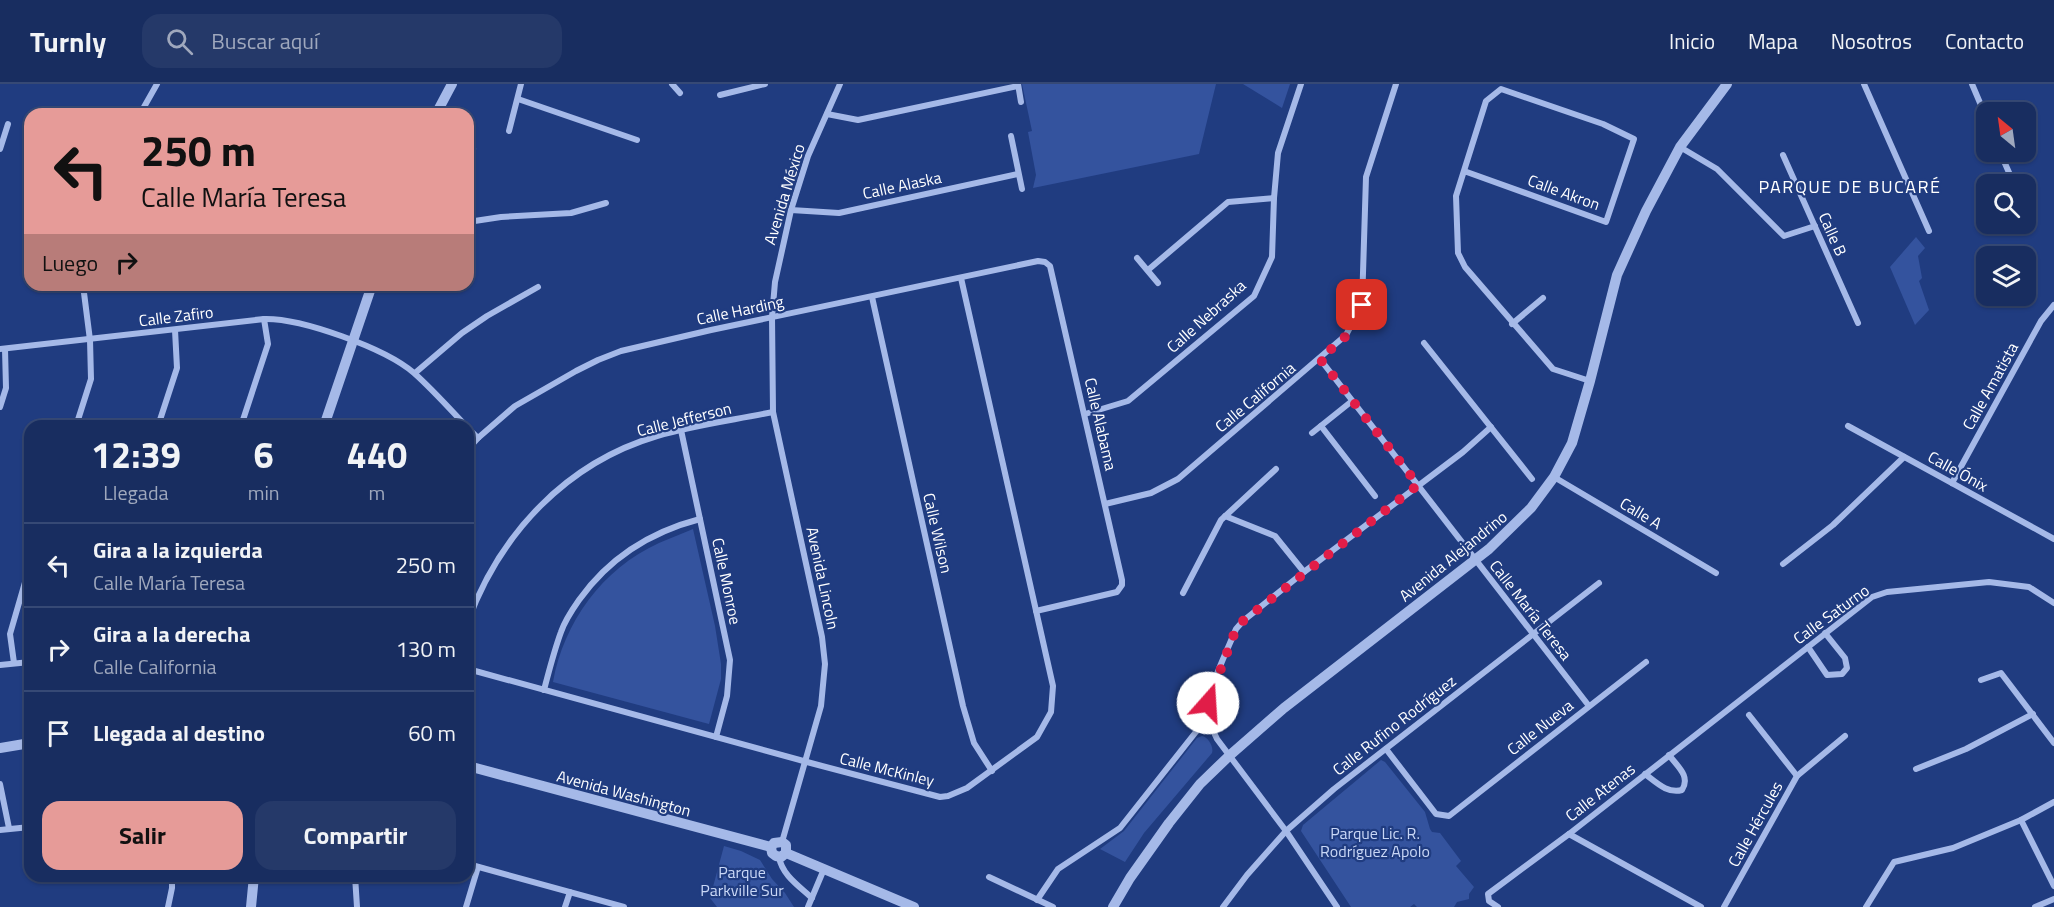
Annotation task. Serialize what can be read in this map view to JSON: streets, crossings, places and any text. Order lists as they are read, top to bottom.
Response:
{
  "streets": {
    "street": [
      "Calle Alaska",
      "Calle Akron",
      "Avenida México",
      "Calle B",
      "Calle Harding",
      "Calle Zafiro",
      "Calle Nebraska",
      "Calle Amatista",
      "Calle California",
      "Calle Jefferson",
      "Calle Alabama",
      "Calle Ónix",
      "Calle A",
      "Calle Wilson",
      "Avenida Alejandrino",
      "Avenida Lincoln",
      "Calle Monroe",
      "Calle María Teresa",
      "Calle Saturno",
      "Calle Rufino Rodríguez",
      "Calle Nueva",
      "Calle McKinley",
      "Calle Atenas",
      "Avenida Washington",
      "Calle Hércules"
    ]
  },
  "crossings": [
    ["Calle Alaska", "Avenida México"],
    ["Avenida México", "Calle Harding"],
    ["Avenida México", "Avenida Lincoln"],
    ["Calle Harding", "Calle Zafiro"],
    ["Calle Harding", "Calle Alabama"],
    ["Calle Harding", "Calle Wilson"],
    ["Calle Harding", "Avenida Lincoln"],
    ["Calle Harding", "Calle McKinley"],
    ["Calle Nebraska", "Calle Alabama"],
    ["Calle Amatista", "Calle Ónix"],
    ["Calle California", "Calle Alabama"],
    ["Calle California", "Calle María Teresa"],
    ["Calle Jefferson", "Avenida Lincoln"],
    ["Calle Jefferson", "Calle Monroe"],
    ["Calle Alabama", "Calle McKinley"],
    ["Calle A", "Avenida Alejandrino"],
    ["Calle Wilson", "Calle McKinley"],
    ["Avenida Alejandrino", "Calle María Teresa"],
    ["Avenida Lincoln", "Calle McKinley"],
    ["Avenida Lincoln", "Avenida Washington"],
    ["Calle Monroe", "Calle McKinley"],
    ["Calle María Teresa", "Calle Rufino Rodríguez"],
    ["Calle María Teresa", "Calle Nueva"],
    ["Calle Saturno", "Calle Atenas"],
    ["Calle Rufino Rodríguez", "Calle Nueva"]
  ],
  "districts": ["PARQUE DE BUCARÉ"],
  "parks": ["Parque Lic. R. Rodríguez Apolo", "Parque Parkville Sur"],
  "north": "top left",
  "page": {
    "header": "Turnly",
    "search": "Buscar aquí",
    "nav": [
      "Inicio",
      "Mapa",
      "Nosotros",
      "Contacto"
    ],
    "turn": ["250 m", "Calle María Teresa"],
    "then": "Luego",
    "eta": [
      "12:39",
      "Llegada",
      "6",
      "min",
      "440",
      "m"
    ],
    "list": [
      {
        "name": "Gira a la izquierda",
        "note": "Calle María Teresa",
        "value": "250 m"
      },
      {
        "name": "Gira a la derecha",
        "note": "Calle California",
        "value": "130 m"
      },
      {
        "name": "Llegada al destino",
        "value": "60 m"
      }
    ],
    "buttons": ["Salir", "Compartir"]
  }
}
